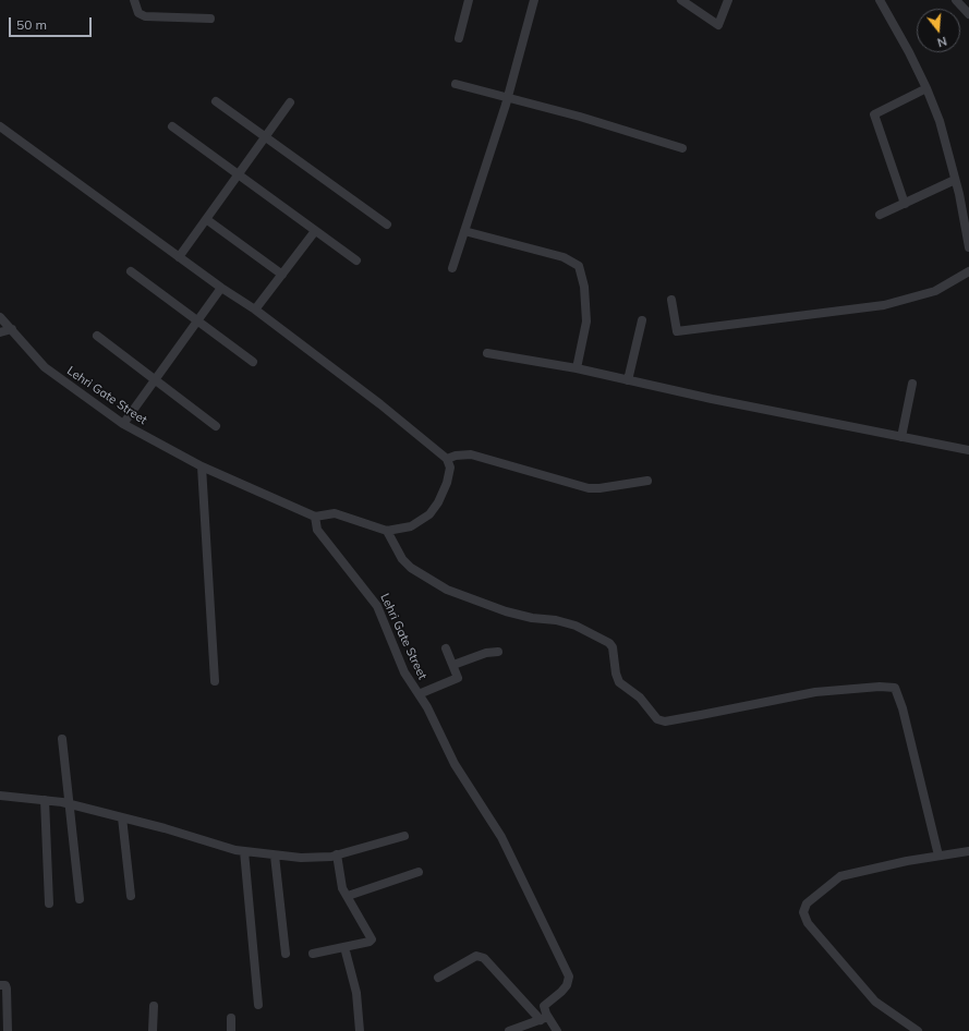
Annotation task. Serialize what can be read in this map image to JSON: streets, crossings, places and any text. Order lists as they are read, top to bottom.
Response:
{
  "streets": {
    "street": ["Lehri Gate Street"]
  },
  "scale_bar": "50 m",
  "north": "bottom"
}
